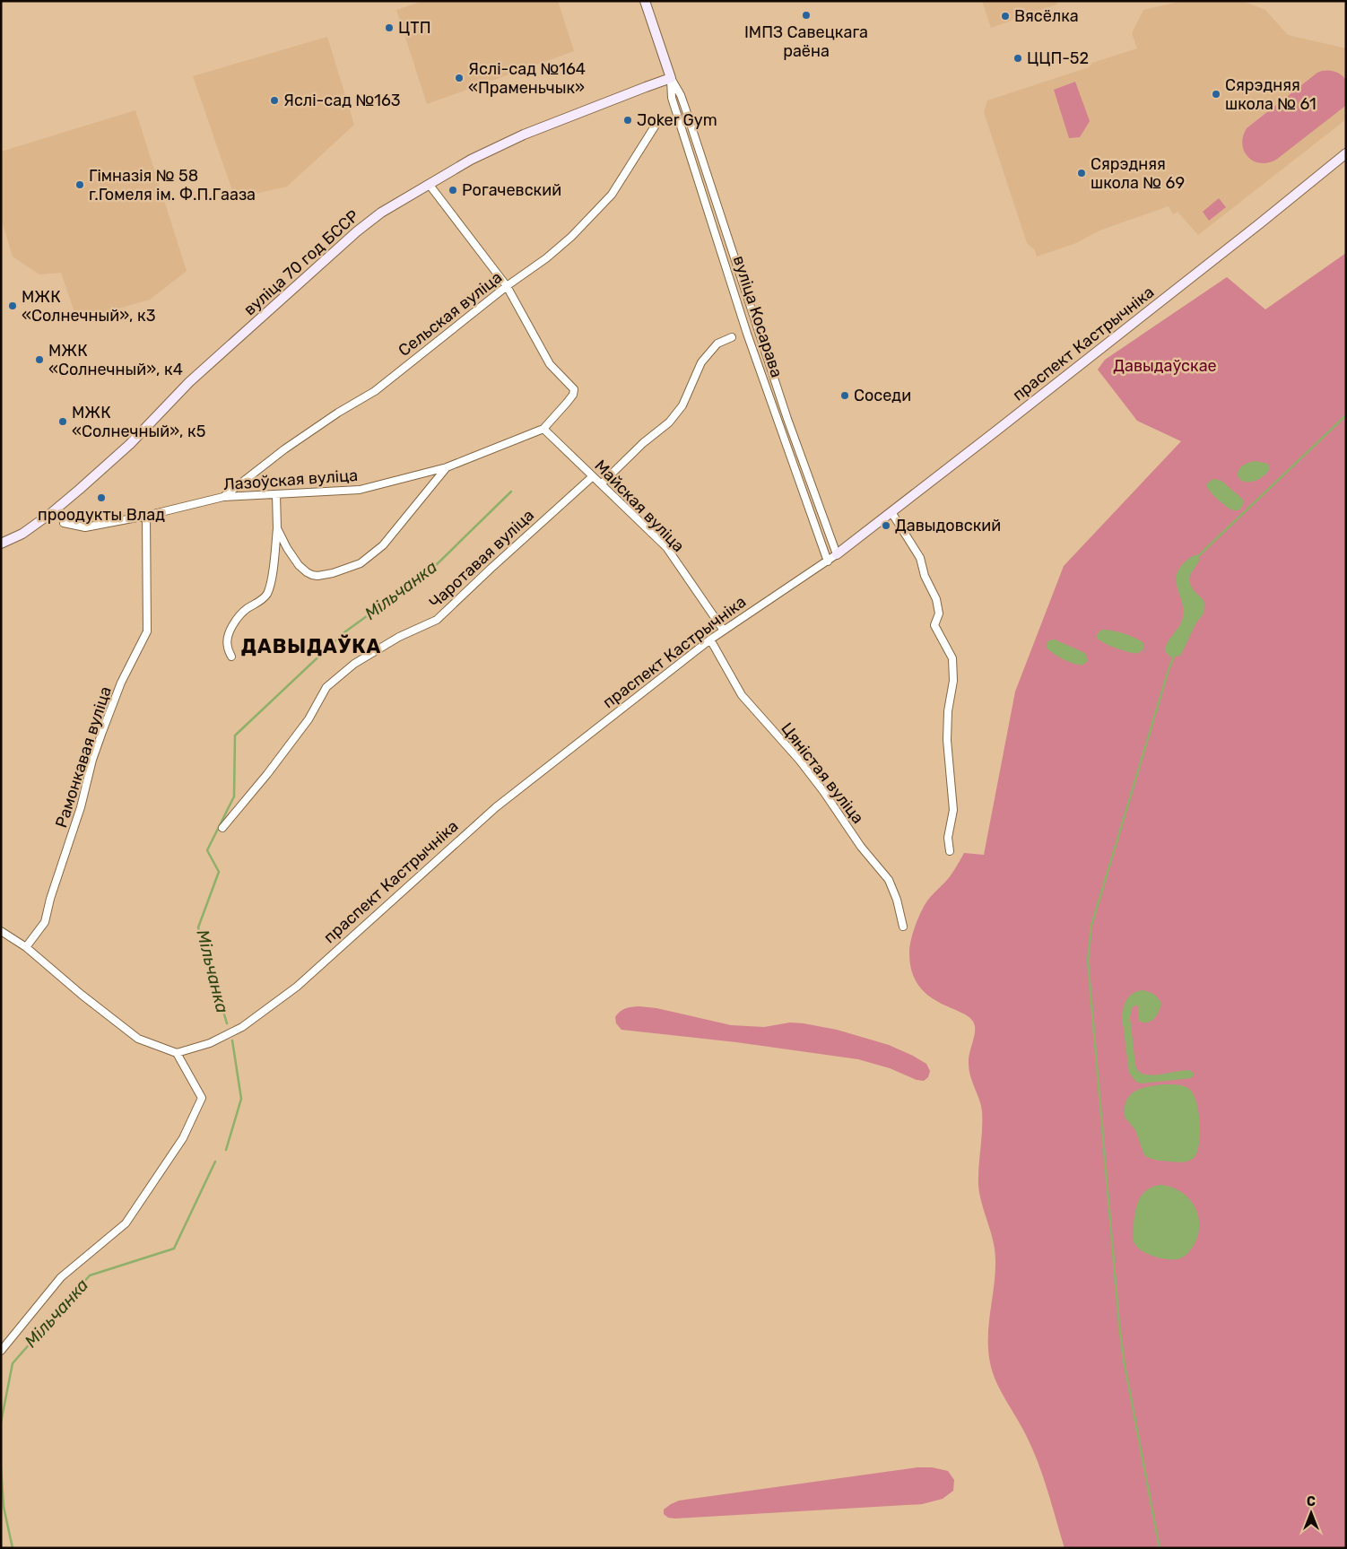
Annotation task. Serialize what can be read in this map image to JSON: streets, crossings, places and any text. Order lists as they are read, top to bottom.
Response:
{
  "streets": {
    "street": [
      "вуліца 70 год БССР",
      "Сельская вуліца",
      "вуліца Косарава",
      "праспект Кастрычніка",
      "Лазоўская вуліца",
      "Майская вуліца",
      "Чаротавая вуліца",
      "Рамонкавая вуліца",
      "Цяністая вуліца"
    ]
  },
  "crossings": [
    ["вуліца 70 год БССР", "вуліца Косарава"],
    ["Сельская вуліца", "Лазоўская вуліца"],
    ["вуліца Косарава", "праспект Кастрычніка"],
    ["праспект Кастрычніка", "Майская вуліца"],
    ["праспект Кастрычніка", "Цяністая вуліца"],
    ["Лазоўская вуліца", "Майская вуліца"],
    ["Лазоўская вуліца", "Рамонкавая вуліца"],
    ["Майская вуліца", "Чаротавая вуліца"]
  ],
  "districts": ["ДАВЫДАЎКА"],
  "water": ["Мільчанка"],
  "parks": ["Давыдаўскае"],
  "places": [
    "ІМПЗ Савецкага раёна",
    "Вясёлка",
    "ЦТП",
    "ЦЦП-52",
    "Яслі-сад №164 «Праменьчык»",
    "Сярэдняя школа № 61",
    "Яслі-сад №163",
    "Joker Gym",
    "Сярэдняя школа № 69",
    "Гімназія № 58 г.Гомеля ім. Ф.П.Гааза",
    "Рогачевский",
    "МЖК «Солнечный», к3",
    "МЖК «Солнечный», к4",
    "Соседи",
    "МЖК «Солнечный», к5",
    "проодукты Влад",
    "Давыдовский"
  ],
  "north": "top"
}
